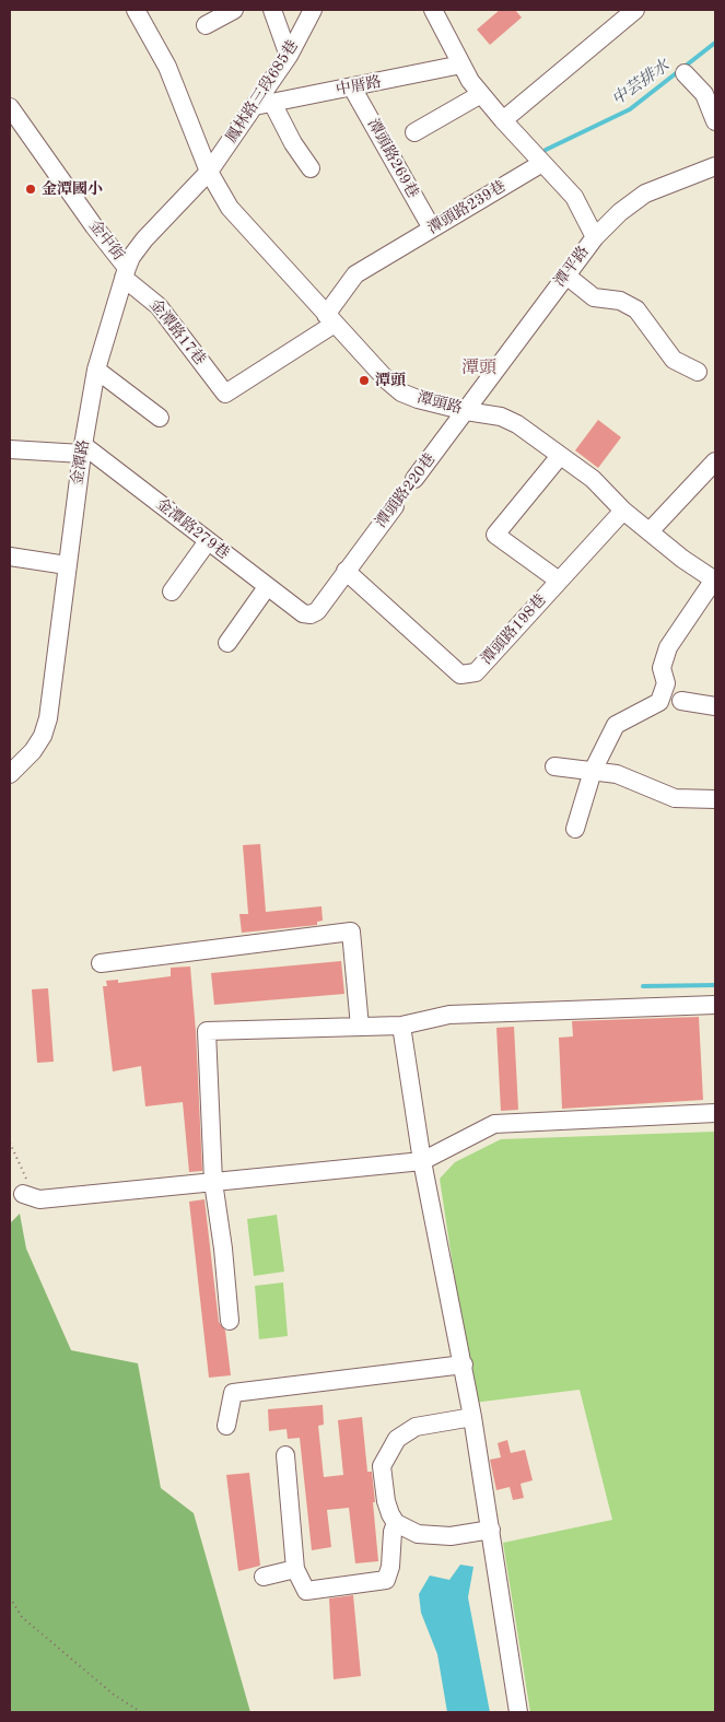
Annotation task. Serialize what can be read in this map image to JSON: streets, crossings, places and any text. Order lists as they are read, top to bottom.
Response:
{
  "streets": {
    "street": [
      "中厝路",
      "鳳林路三段685巷",
      "潭頭路269巷",
      "潭頭路239巷",
      "金中街",
      "潭平路",
      "金潭路17巷",
      "潭頭路",
      "金潭路",
      "潭頭路220巷",
      "金潭路279巷",
      "潭頭路198巷"
    ]
  },
  "crossings": [
    ["中厝路", "鳳林路三段685巷"],
    ["中厝路", "潭頭路269巷"],
    ["鳳林路三段685巷", "潭頭路"],
    ["鳳林路三段685巷", "金潭路"],
    ["潭頭路269巷", "潭頭路239巷"],
    ["潭頭路239巷", "金潭路17巷"],
    ["潭頭路239巷", "潭頭路"],
    ["金中街", "金潭路17巷"],
    ["金中街", "金潭路"],
    ["潭平路", "潭頭路"],
    ["潭平路", "潭頭路220巷"],
    ["金潭路17巷", "潭頭路"],
    ["金潭路17巷", "金潭路"],
    ["潭頭路", "金潭路"],
    ["潭頭路", "潭頭路220巷"],
    ["潭頭路", "潭頭路198巷"],
    ["金潭路", "金潭路279巷"],
    ["潭頭路220巷", "金潭路279巷"],
    ["潭頭路220巷", "潭頭路198巷"]
  ],
  "districts": ["潭頭"],
  "water": ["中芸排水"],
  "places": ["金潭國小", "潭頭"]
}
